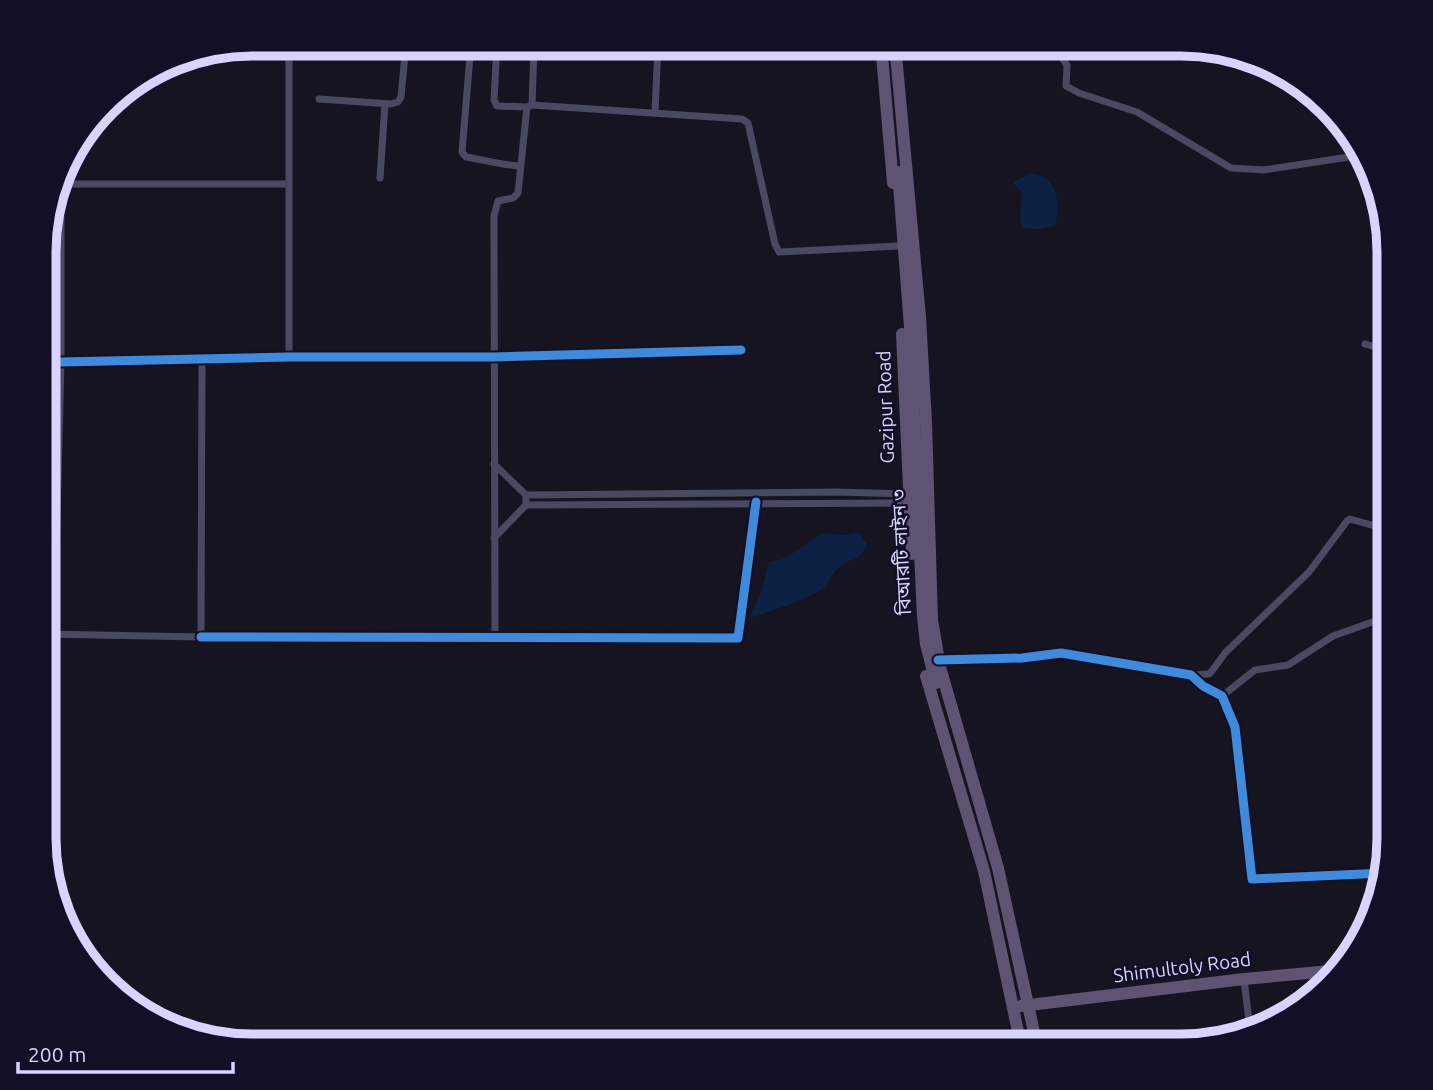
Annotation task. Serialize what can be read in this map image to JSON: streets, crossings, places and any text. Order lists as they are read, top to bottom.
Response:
{
  "streets": {
    "main road": ["Gazipur Road", "বিআরটি লাইন ৩", "Shimultoly Road"]
  },
  "crossings": [
    ["Gazipur Road", "বিআরটি লাইন ৩"],
    ["Gazipur Road", "Shimultoly Road"],
    ["বিআরটি লাইন ৩", "Shimultoly Road"]
  ],
  "scale_bar": "200 m"
}
